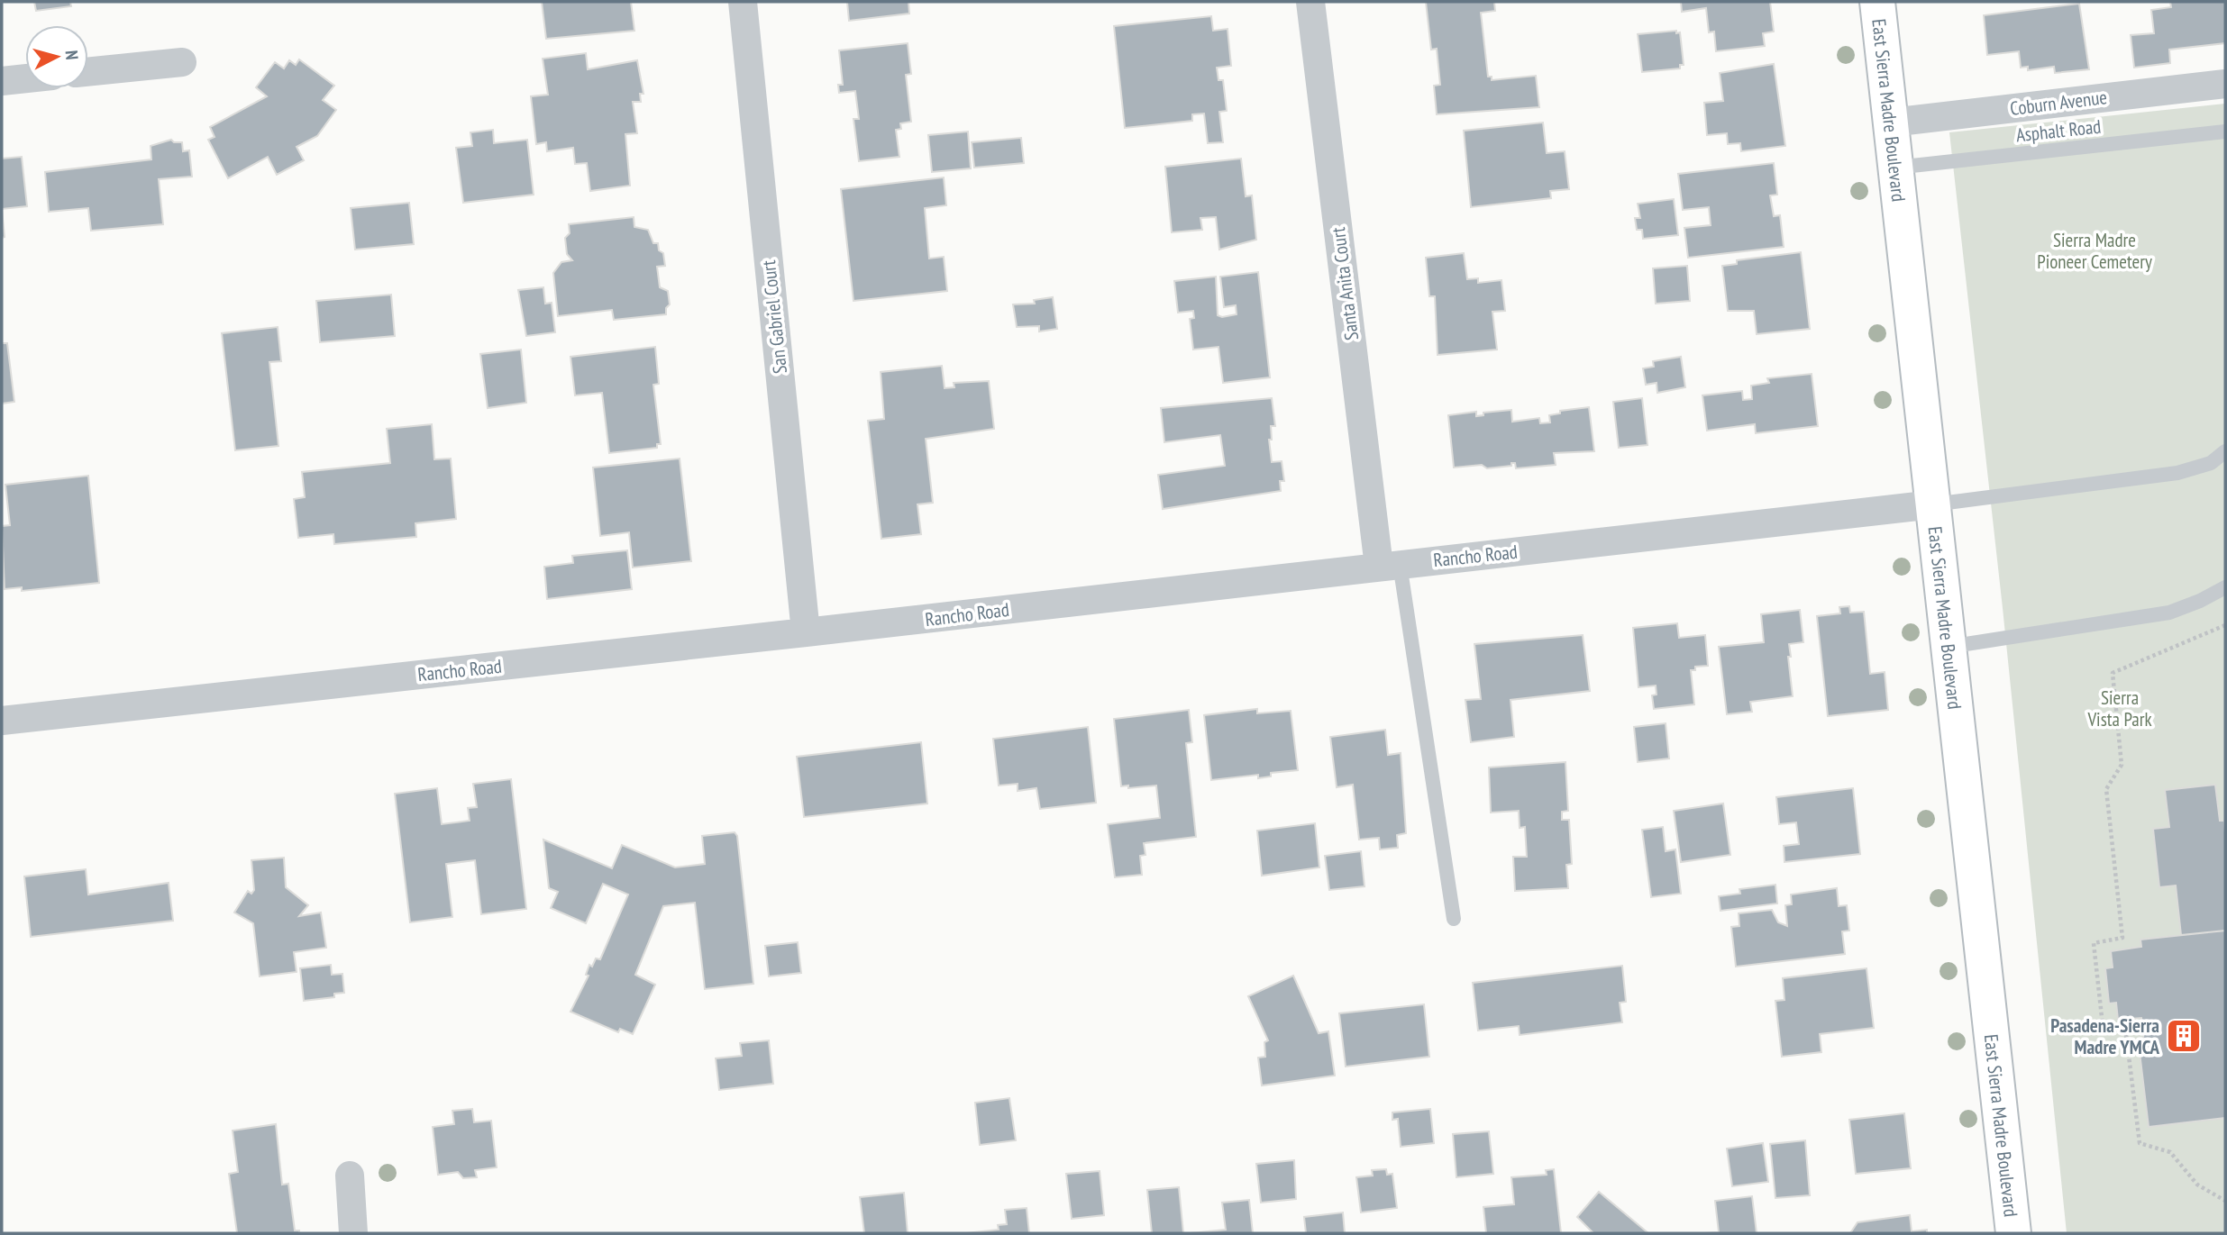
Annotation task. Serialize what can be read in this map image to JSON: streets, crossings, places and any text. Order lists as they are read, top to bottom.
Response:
{
  "streets": {
    "street": [
      "Coburn Avenue",
      "East Sierra Madre Boulevard",
      "Santa Anita Court",
      "San Gabriel Court",
      "Rancho Road"
    ],
    "lane": ["Asphalt Road"]
  },
  "crossings": [
    ["Coburn Avenue", "East Sierra Madre Boulevard"],
    ["East Sierra Madre Boulevard", "Asphalt Road"],
    ["East Sierra Madre Boulevard", "Rancho Road"],
    ["Santa Anita Court", "Rancho Road"],
    ["San Gabriel Court", "Rancho Road"]
  ],
  "parks": ["Sierra Madre Pioneer Cemetery", "Sierra Vista Park"],
  "places": {
    "building": ["Pasadena-Sierra Madre YMCA"]
  },
  "north": "right"
}
